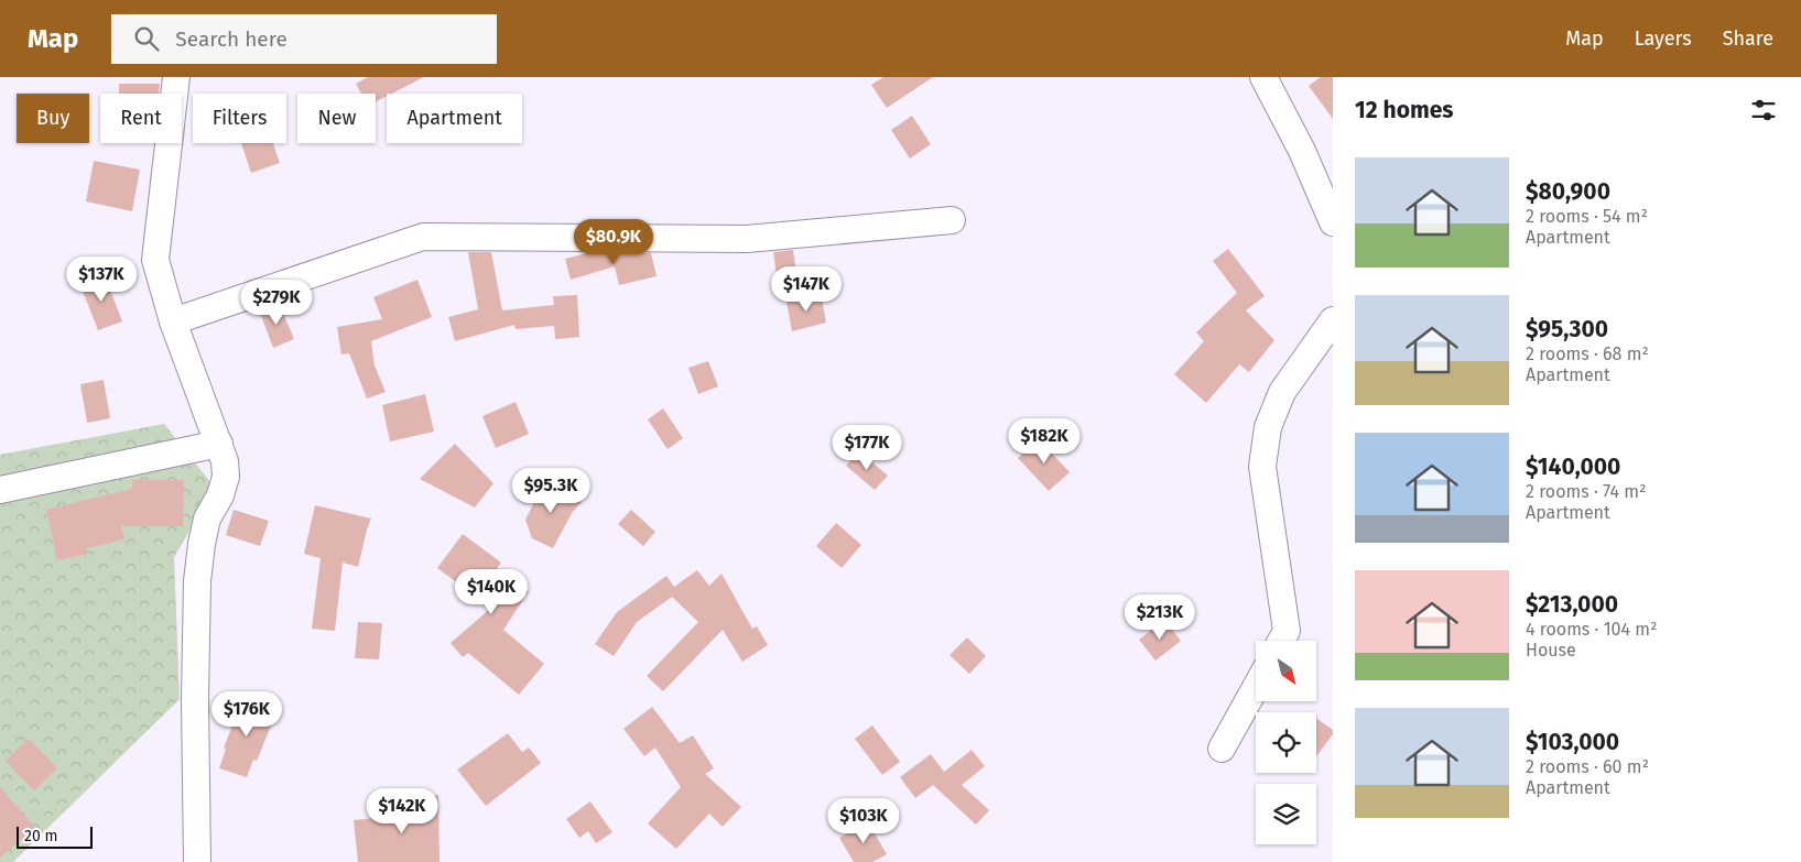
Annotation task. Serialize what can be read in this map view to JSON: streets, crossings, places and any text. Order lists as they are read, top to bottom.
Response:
{
  "scale_bar": "20 m",
  "north": "bottom right",
  "page": {
    "header": "Map",
    "search": "Search here",
    "nav": ["Map", "Layers", "Share"],
    "heading": "12 homes",
    "chip": [
      "Buy",
      "Rent",
      "Filters",
      "New",
      "Apartment"
    ],
    "list": [
      {
        "name": "$80,900",
        "note": "2 rooms · 54 m² · Apartment"
      },
      {
        "name": "$95,300",
        "note": "2 rooms · 68 m² · Apartment"
      },
      {
        "name": "$140,000",
        "note": "2 rooms · 74 m² · Apartment"
      },
      {
        "name": "$213,000",
        "note": "4 rooms · 104 m² · House"
      },
      {
        "name": "$103,000",
        "note": "2 rooms · 60 m² · Apartment"
      }
    ],
    "price": [
      "$80.9K",
      "$137K",
      "$147K",
      "$279K",
      "$182K",
      "$177K",
      "$95.3K",
      "$140K",
      "$213K",
      "$176K",
      "$142K",
      "$103K"
    ],
    "scale": "20 m"
  }
}
